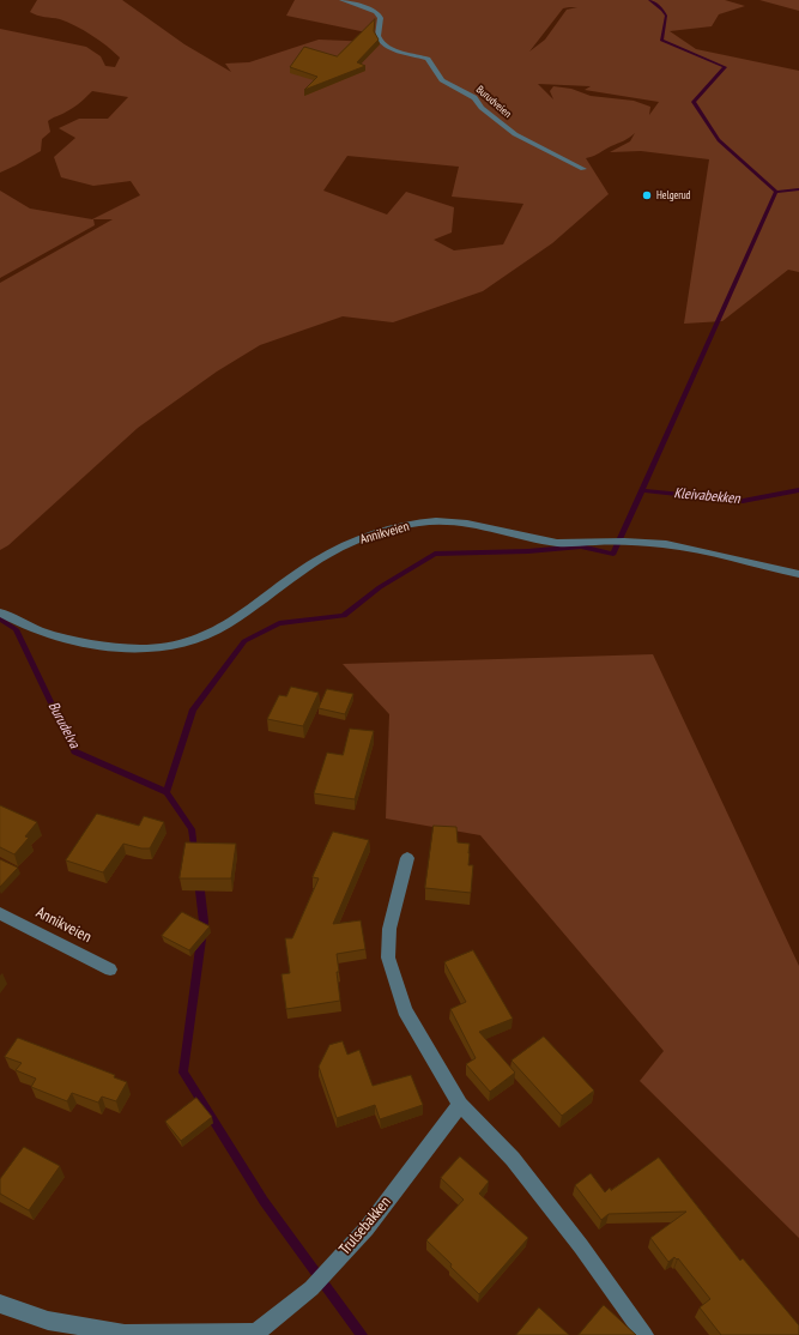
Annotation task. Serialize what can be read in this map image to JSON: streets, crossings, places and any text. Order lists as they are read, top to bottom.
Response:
{
  "streets": {
    "street": ["Burudveien", "Annikveien", "Trulsebakken"]
  },
  "water": ["Kleivabekken", "Burudelva"],
  "places": ["Helgerud"]
}
